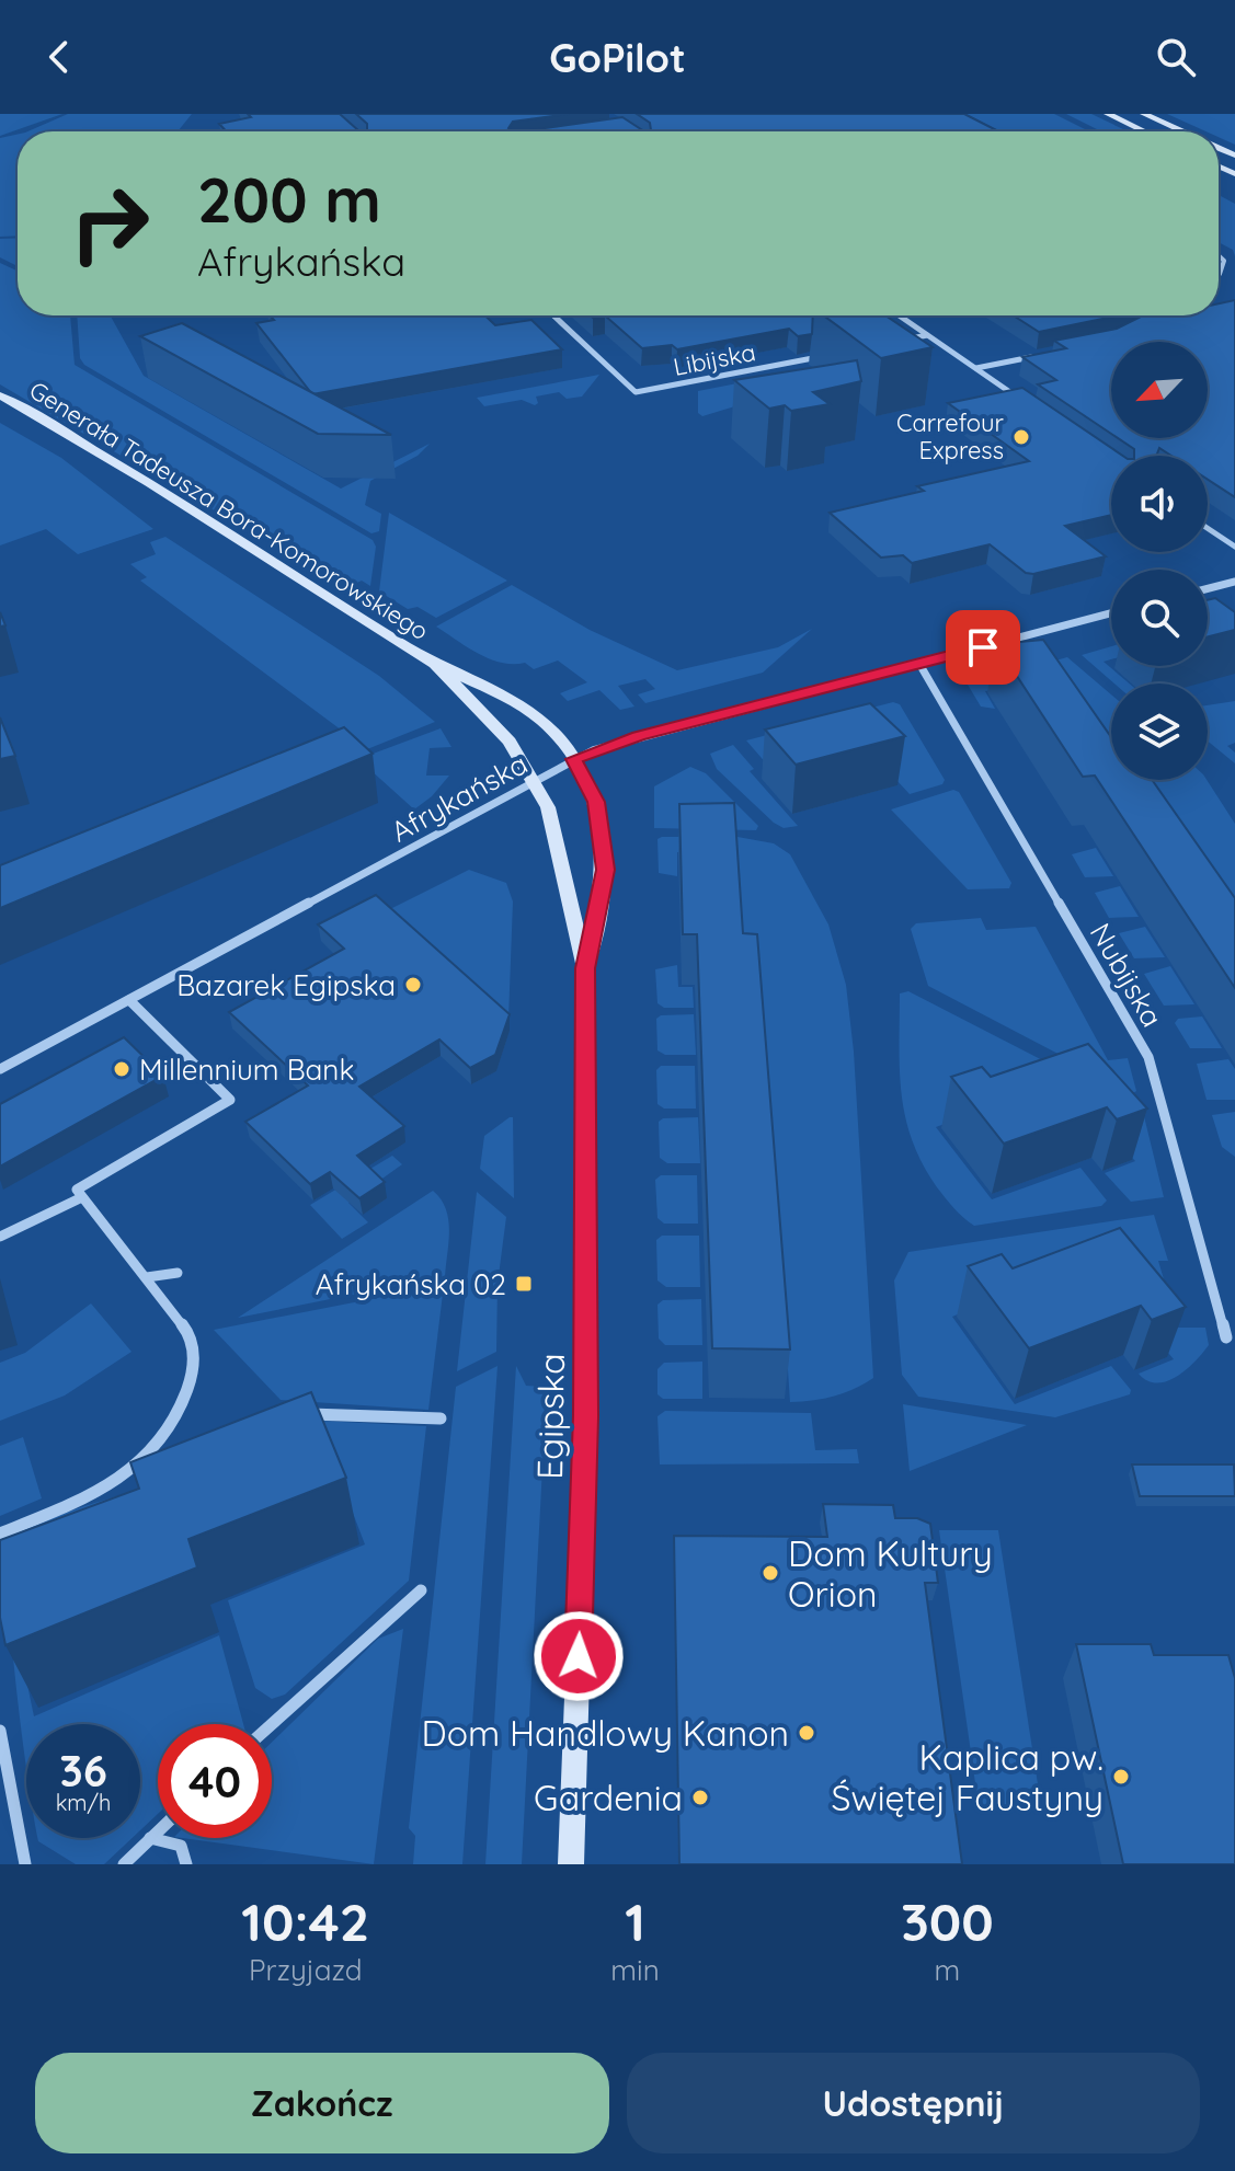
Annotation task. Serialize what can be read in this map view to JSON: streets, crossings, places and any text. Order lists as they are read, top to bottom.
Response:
{
  "streets": {
    "street": [
      "Libijska",
      "Generała Tadeusza Bora-Komorowskiego",
      "Afrykańska",
      "Nubijska",
      "Egipska"
    ]
  },
  "crossings": [
    ["Generała Tadeusza Bora-Komorowskiego", "Afrykańska"],
    ["Generała Tadeusza Bora-Komorowskiego", "Egipska"],
    ["Afrykańska", "Nubijska"],
    ["Afrykańska", "Egipska"]
  ],
  "places": {
    "other": [
      "Carrefour Express",
      "Bazarek Egipska",
      "Millennium Bank",
      "Dom Kultury Orion",
      "Dom Handlowy Kanon",
      "Kaplica pw. Świętej Faustyny",
      "Gardenia"
    ],
    "transit": ["Afrykańska 02"]
  },
  "north": "bottom left",
  "page": {
    "header": "GoPilot",
    "turn": ["200 m", "Afrykańska"],
    "speed": "36 km/h",
    "limit": "40",
    "eta": [
      "10:42",
      "Przyjazd",
      "1",
      "min",
      "300",
      "m"
    ],
    "buttons": ["Zakończ", "Udostępnij"]
  }
}
